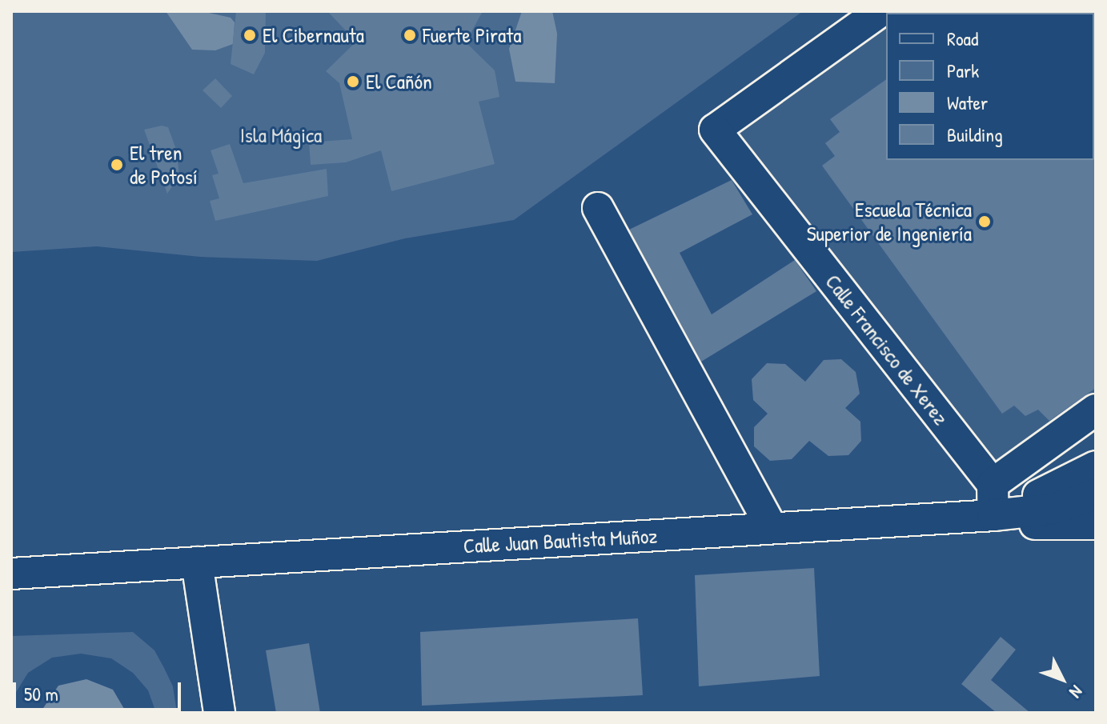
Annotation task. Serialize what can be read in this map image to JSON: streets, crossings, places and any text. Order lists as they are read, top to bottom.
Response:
{
  "streets": {
    "street": ["Calle Francisco de Xerez", "Calle Juan Bautista Muñoz"]
  },
  "parks": ["Isla Mágica"],
  "places": [
    "El Cibernauta",
    "Fuerte Pirata",
    "El Cañón",
    "El tren de Potosí",
    "Escuela Técnica Superior de Ingeniería"
  ],
  "legend": [
    "Road",
    "Park",
    "Water",
    "Building"
  ],
  "scale_bar": "50 m",
  "north": "bottom right"
}
